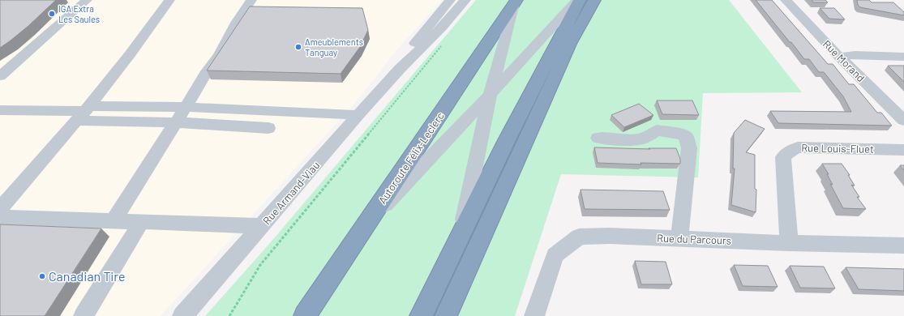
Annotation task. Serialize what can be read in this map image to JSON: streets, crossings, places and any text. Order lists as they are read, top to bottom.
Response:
{
  "streets": {
    "highway": ["Autoroute Félix-Leclerc"],
    "street": [
      "Rue Morand",
      "Rue Louis-Fluet",
      "Rue Armand-Viau",
      "Rue du Parcours"
    ]
  },
  "crossings": [
    ["Rue Louis-Fluet", "Rue du Parcours"]
  ],
  "places": ["IGA Extra Les Saules", "Ameublements Tanguay", "Canadian Tire"]
}
